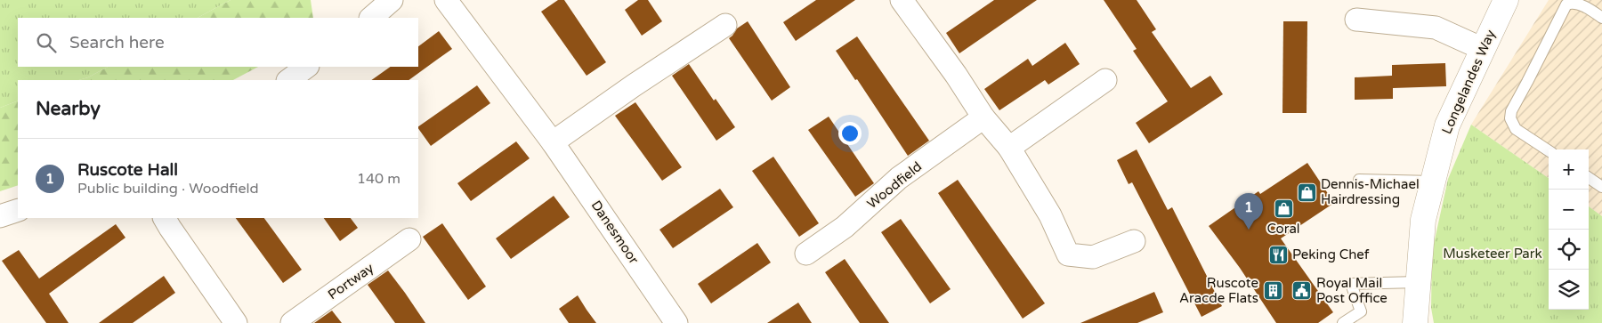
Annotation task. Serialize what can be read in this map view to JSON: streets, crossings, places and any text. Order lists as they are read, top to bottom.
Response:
{
  "streets": {
    "street": [
      "Longelandes Way",
      "Woodfield",
      "Danesmoor",
      "Portway"
    ]
  },
  "parks": ["Musketeer Park"],
  "places": {
    "shop": ["Dennis-Michael Hairdressing", "Coral"],
    "restaurant": ["Peking Chef"],
    "building": ["Ruscote Aracde Flats"],
    "public building": ["Royal Mail Post Office"]
  },
  "page": {
    "search": "Search here",
    "heading": "Nearby",
    "list": [
      {
        "mark": "1",
        "name": "Ruscote Hall",
        "note": "Public building · Woodfield",
        "value": "140 m"
      }
    ],
    "map_buttons": ["+", "−"],
    "pins": "1"
  }
}
